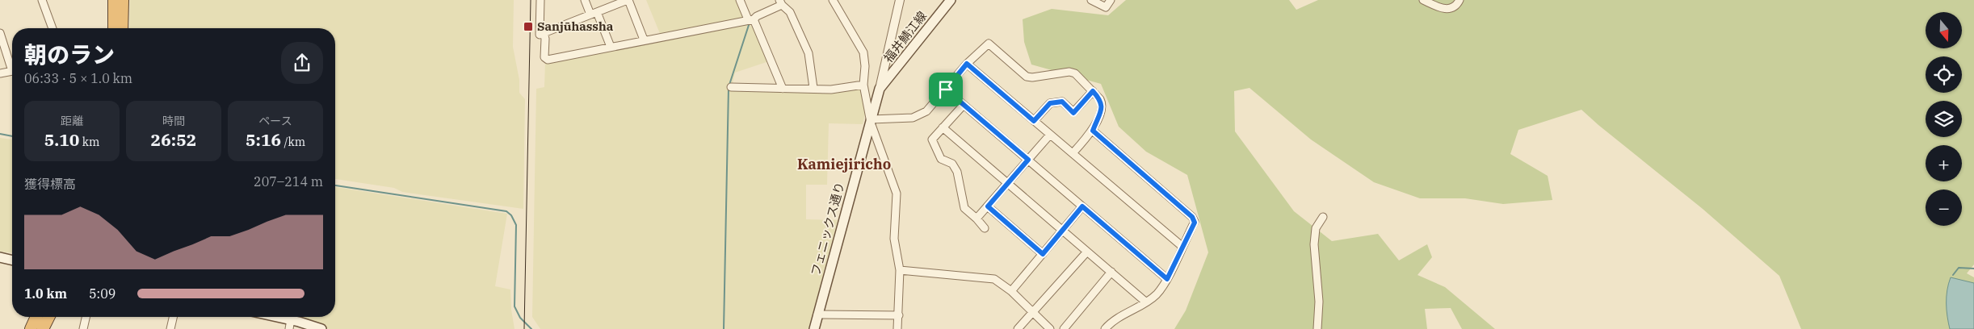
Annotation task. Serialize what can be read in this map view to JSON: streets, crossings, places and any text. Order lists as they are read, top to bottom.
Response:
{
  "streets": {
    "main road": ["福井鯖江線", "フェニックス通り"]
  },
  "crossings": [
    ["福井鯖江線", "フェニックス通り"]
  ],
  "districts": ["Kamiejiricho"],
  "places": {
    "transit": ["Sanjūhassha"]
  },
  "north": "bottom",
  "page": {
    "map_buttons": ["+", "−"],
    "heading": ["朝のラン", "06:33 · 5 × 1.0 km"],
    "stats": [
      ["距離", "5.10 km"],
      ["時間", "26:52"],
      ["ペース", "5:16 /km"]
    ],
    "chart": ["獲得標高", "207–214 m"],
    "list": [
      {
        "name": "1.0 km",
        "note": "5:09"
      }
    ]
  }
}
